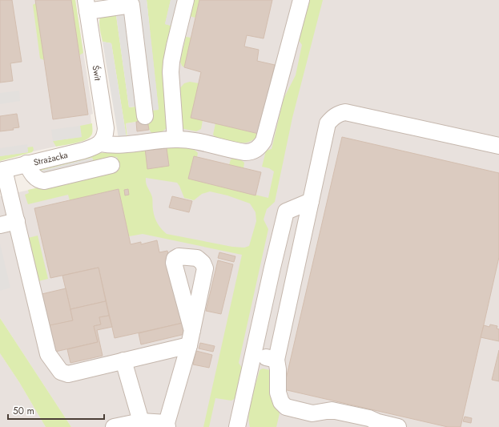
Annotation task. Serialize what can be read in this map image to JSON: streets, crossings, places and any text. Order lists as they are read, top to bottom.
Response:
{
  "streets": {
    "street": ["Świt", "Strażacka"]
  },
  "crossings": [
    ["Świt", "Strażacka"]
  ],
  "scale_bar": "50 m"
}
